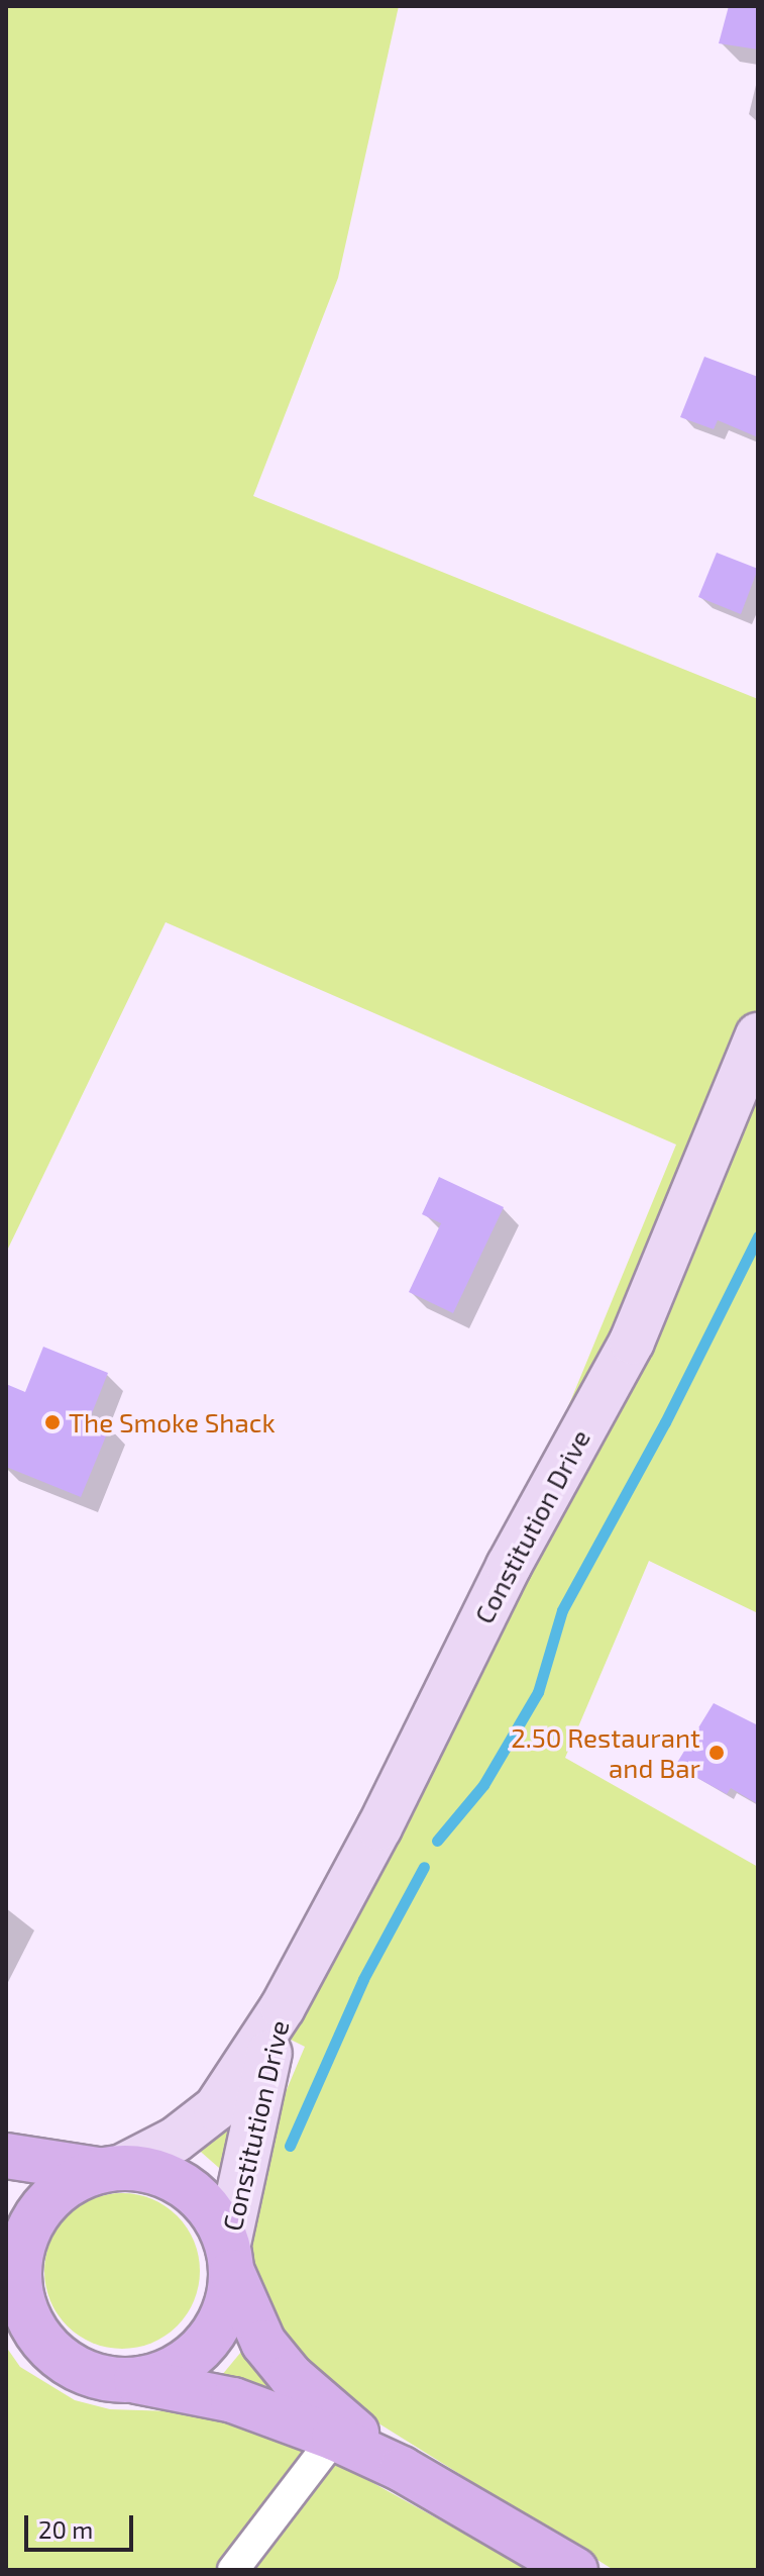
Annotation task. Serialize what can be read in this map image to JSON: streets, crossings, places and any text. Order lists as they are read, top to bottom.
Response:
{
  "streets": {
    "main road": ["Constitution Drive"]
  },
  "places": ["The Smoke Shack", "2.50 Restaurant and Bar"],
  "scale_bar": "20 m"
}
